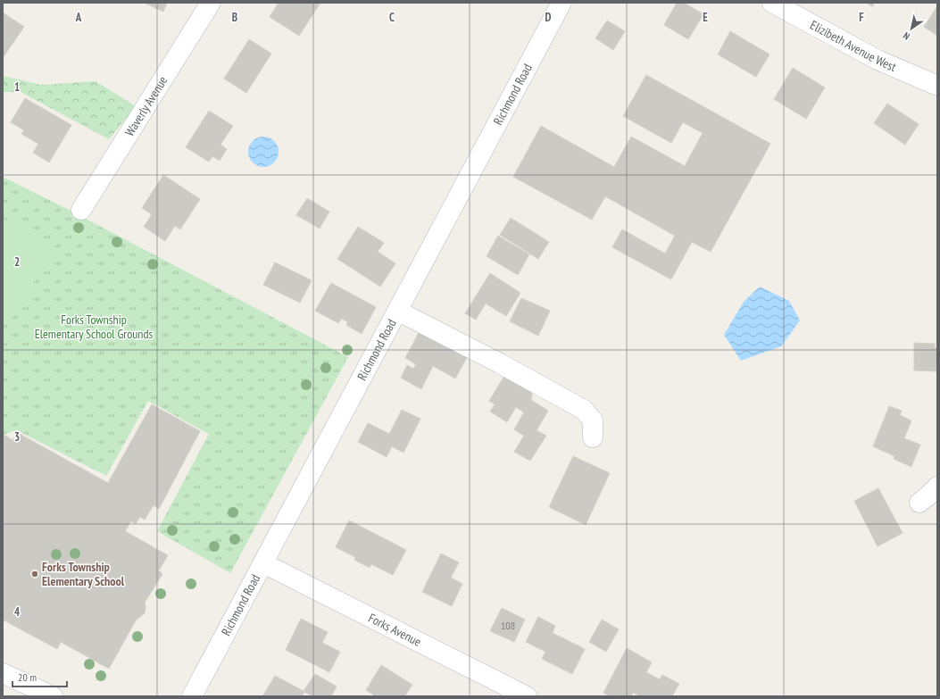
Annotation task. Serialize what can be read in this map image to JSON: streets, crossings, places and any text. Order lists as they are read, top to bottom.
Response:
{
  "streets": {
    "street": [
      "Elizibeth Avenue West",
      "Richmond Road",
      "Waverly Avenue",
      "Forks Avenue"
    ]
  },
  "crossings": [
    ["Richmond Road", "Forks Avenue"]
  ],
  "parks": ["Forks Township Elementary School Grounds"],
  "places": ["Forks Township Elementary School"],
  "house_numbers": ["108"],
  "scale_bar": "20 m",
  "north": "bottom left",
  "grid": {
    "columns": [
      "A",
      "B",
      "C",
      "D",
      "E",
      "F"
    ],
    "rows": [
      "1",
      "2",
      "3",
      "4"
    ]
  }
}
